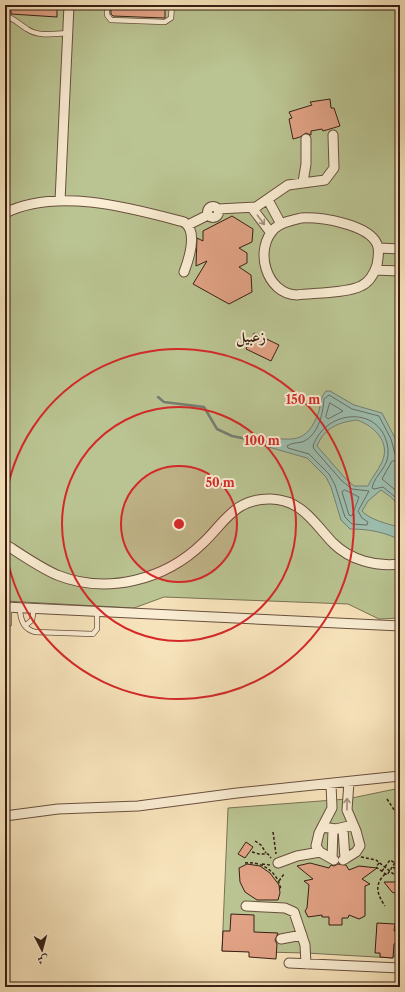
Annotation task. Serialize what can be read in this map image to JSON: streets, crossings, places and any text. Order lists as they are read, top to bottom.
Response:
{
  "districts": ["زعبيل"],
  "north": "bottom",
  "rings": ["150 m", "100 m", "50 m"]
}
